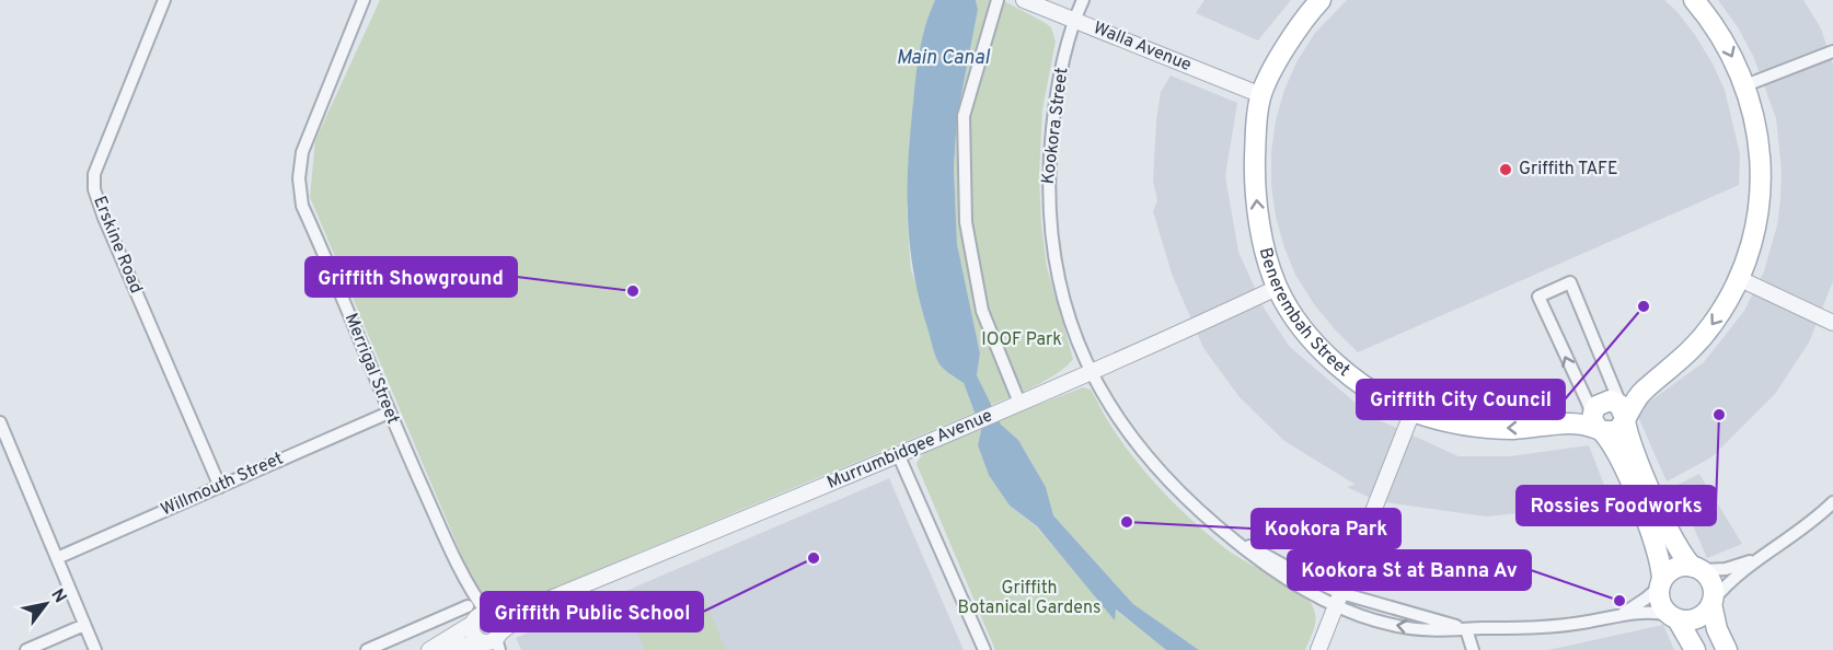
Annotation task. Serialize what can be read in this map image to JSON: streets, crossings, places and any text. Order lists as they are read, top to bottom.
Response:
{
  "streets": {
    "main road": ["Benerembah Street"],
    "street": [
      "Walla Avenue",
      "Kookora Street",
      "Erskine Road",
      "Merrigal Street",
      "Murrumbidgee Avenue",
      "Willmouth Street"
    ]
  },
  "crossings": [
    ["Walla Avenue", "Kookora Street"],
    ["Walla Avenue", "Benerembah Street"],
    ["Kookora Street", "Murrumbidgee Avenue"],
    ["Erskine Road", "Willmouth Street"],
    ["Benerembah Street", "Murrumbidgee Avenue"],
    ["Merrigal Street", "Murrumbidgee Avenue"],
    ["Merrigal Street", "Willmouth Street"]
  ],
  "water": ["Main Canal"],
  "parks": ["IOOF Park", "Griffith Botanical Gardens"],
  "places": [
    "Griffith TAFE",
    "Griffith Showground",
    "Griffith City Council",
    "Rossies Foodworks",
    "Kookora Park",
    "Griffith Public School",
    "Kookora St at Banna Av"
  ],
  "north": "top right"
}
